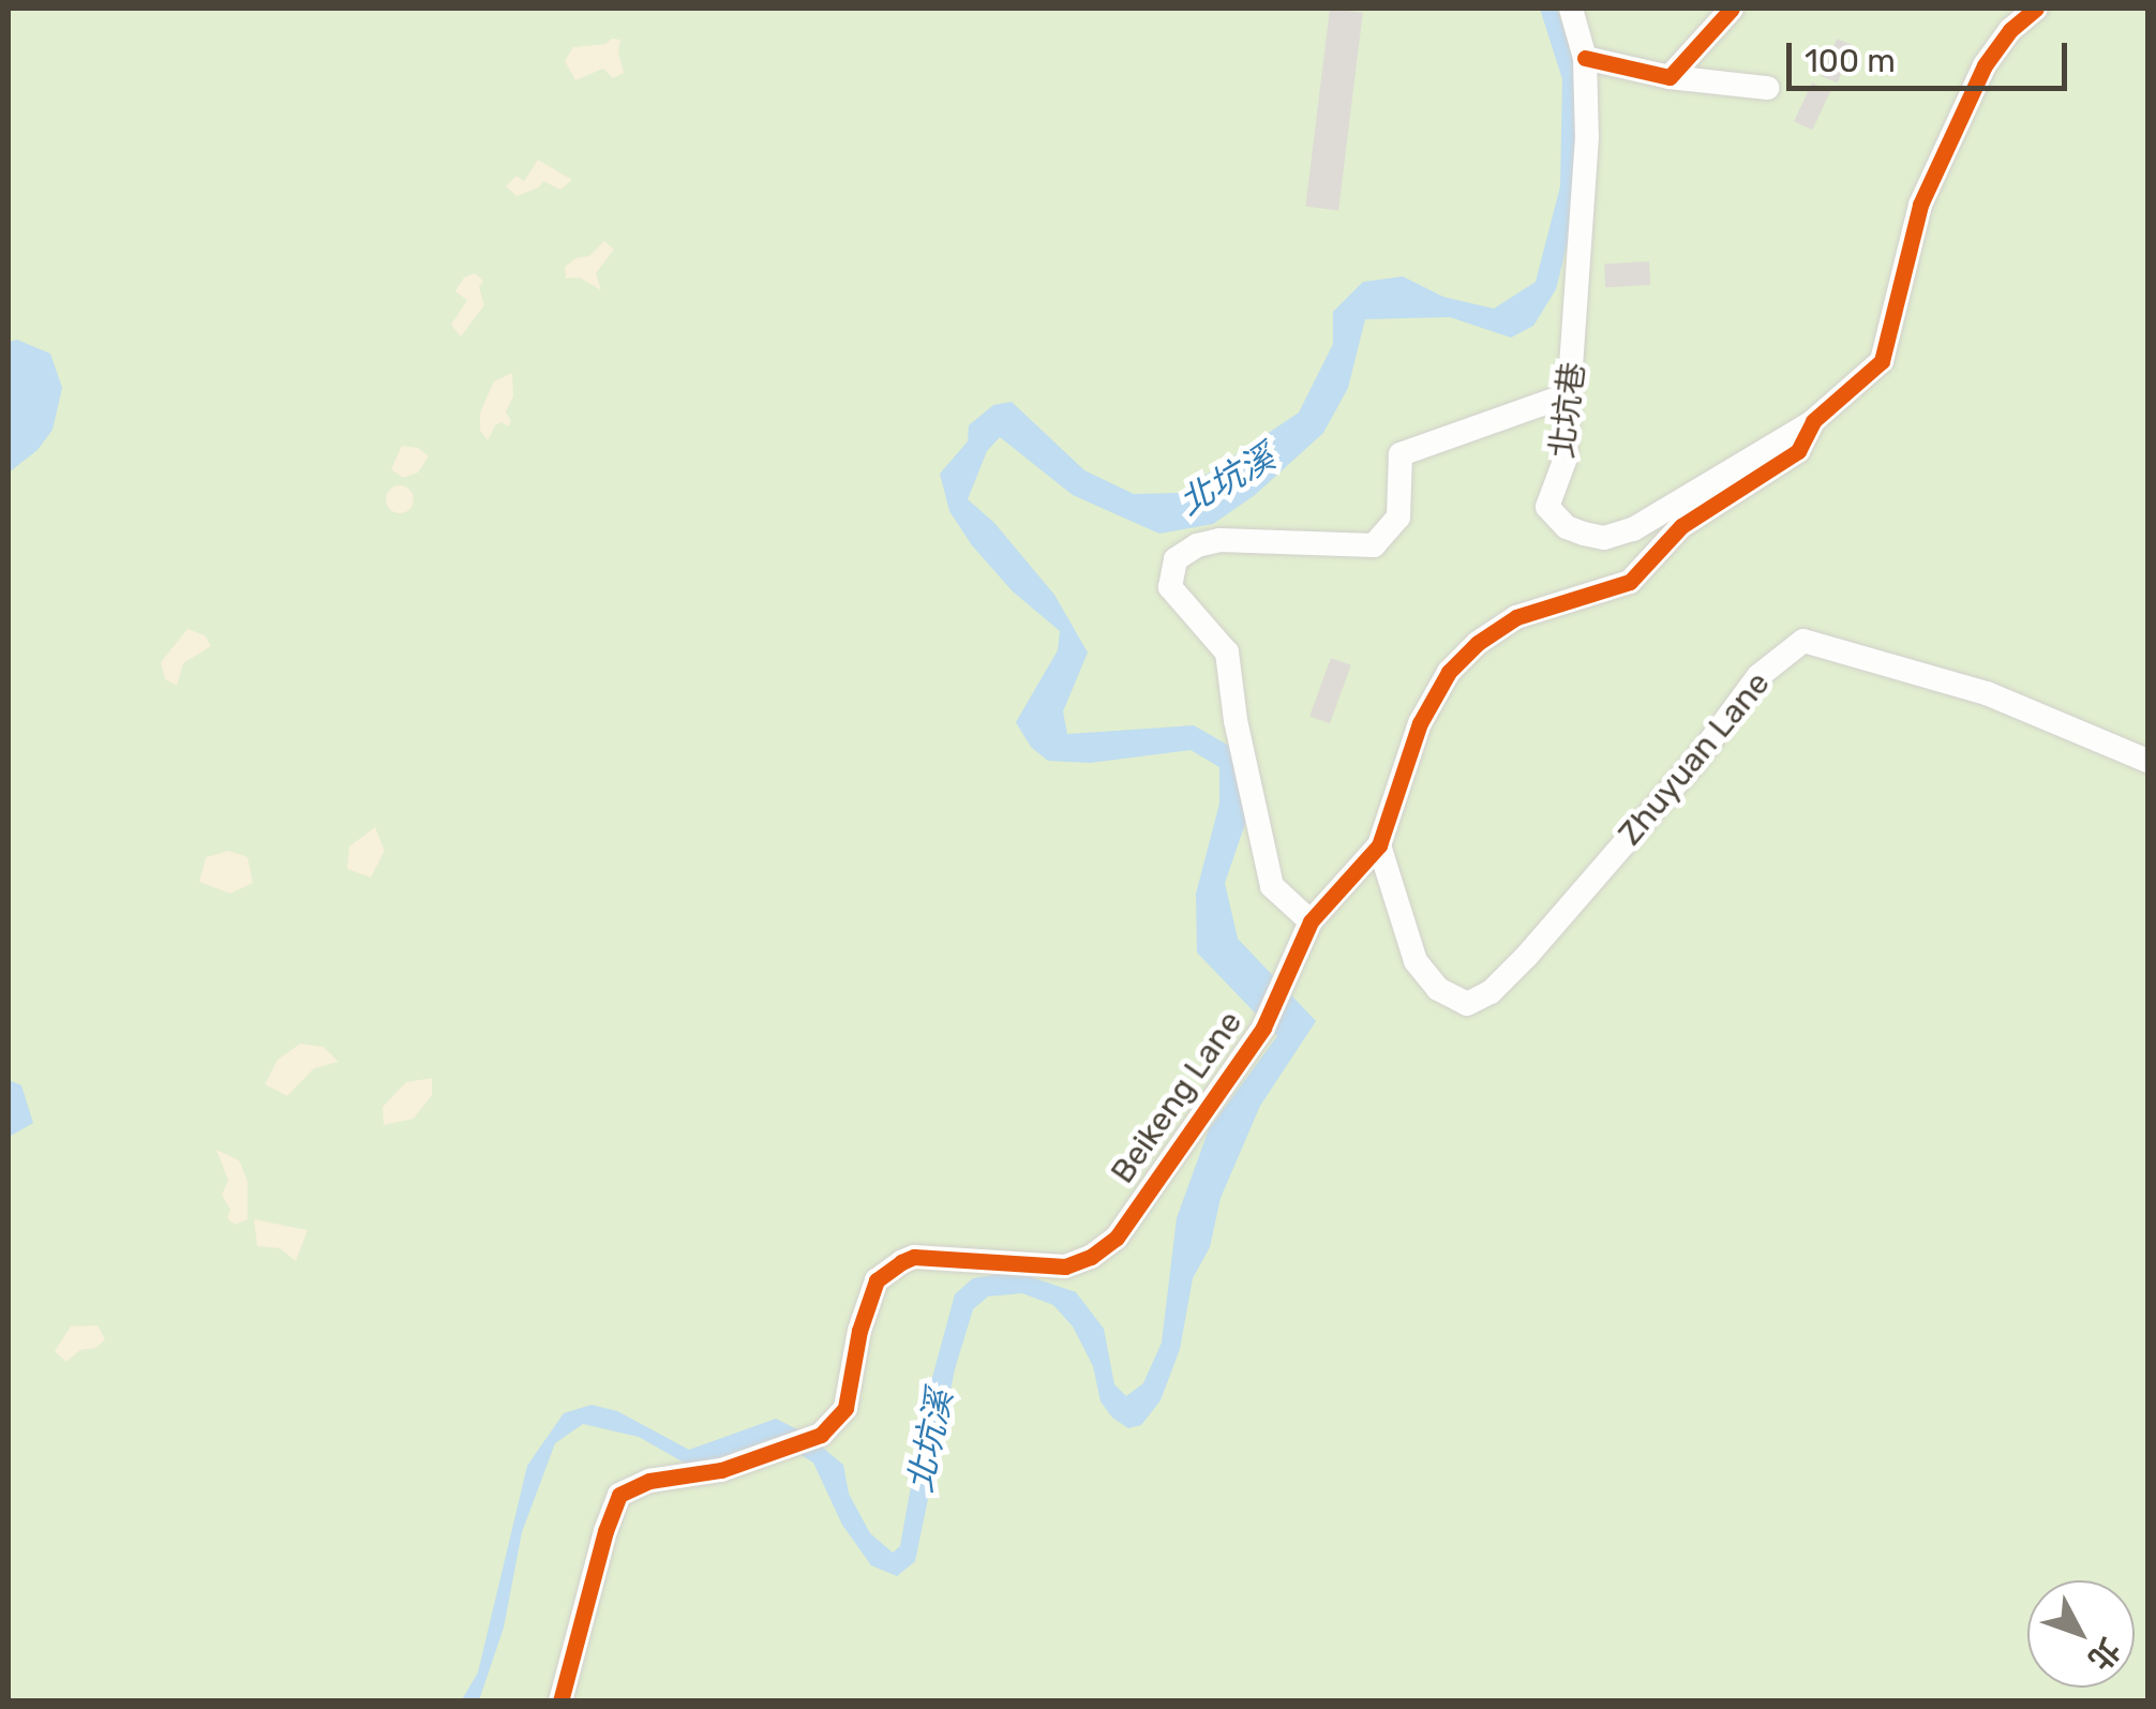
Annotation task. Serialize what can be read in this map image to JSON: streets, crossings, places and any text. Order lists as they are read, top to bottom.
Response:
{
  "streets": {
    "street": ["北坑巷", "Zhuyuan Lane", "Beikeng Lane"]
  },
  "crossings": [
    ["北坑巷", "Beikeng Lane"],
    ["Zhuyuan Lane", "Beikeng Lane"]
  ],
  "water": ["北坑溪"],
  "scale_bar": "100 m",
  "north": "bottom right"
}
